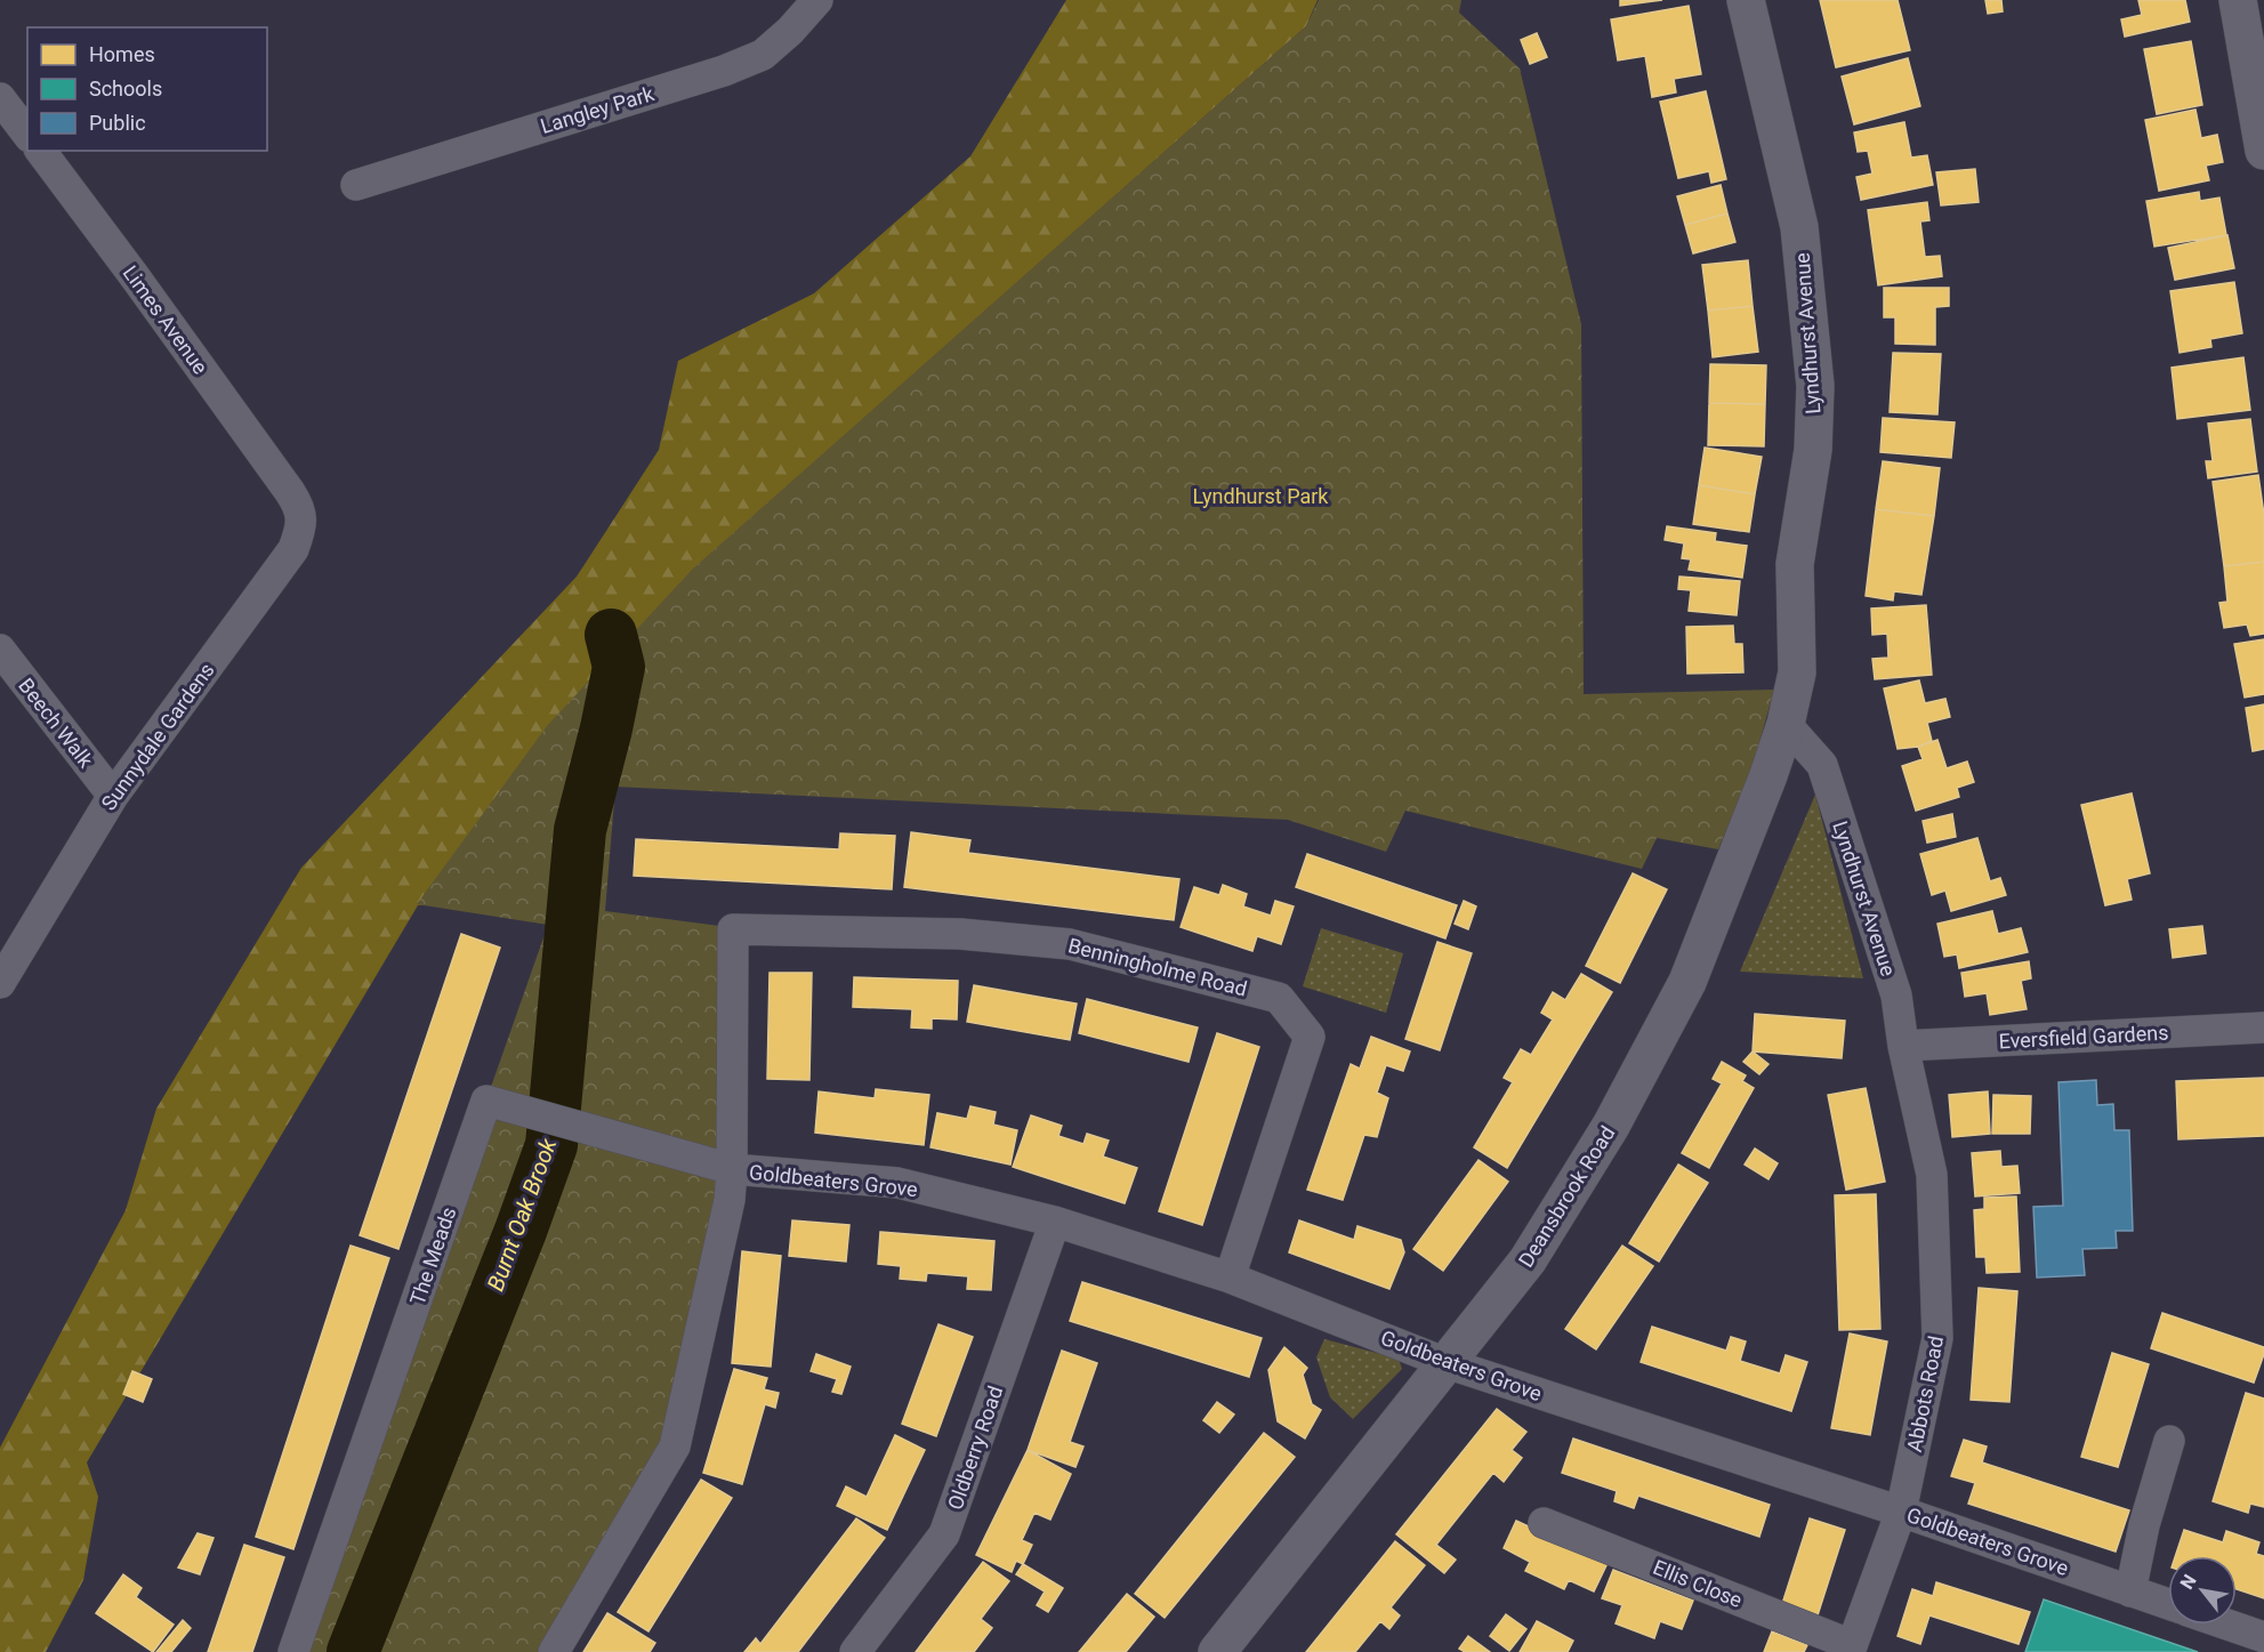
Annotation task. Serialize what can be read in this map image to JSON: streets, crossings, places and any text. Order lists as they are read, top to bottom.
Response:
{
  "streets": {
    "street": [
      "Langley Park",
      "Limes Avenue",
      "Lyndhurst Avenue",
      "Beech Walk",
      "Sunnydale Gardens",
      "Benningholme Road",
      "Eversfield Gardens",
      "Goldbeaters Grove",
      "Deansbrook Road",
      "The Meads",
      "Abbots Road",
      "Oldberry Road",
      "Ellis Close"
    ]
  },
  "crossings": [
    ["Limes Avenue", "Sunnydale Gardens"],
    ["Lyndhurst Avenue", "Eversfield Gardens"],
    ["Lyndhurst Avenue", "Deansbrook Road"],
    ["Lyndhurst Avenue", "Abbots Road"],
    ["Beech Walk", "Sunnydale Gardens"],
    ["Benningholme Road", "Goldbeaters Grove"],
    ["Benningholme Road", "The Meads"],
    ["Eversfield Gardens", "Abbots Road"],
    ["Goldbeaters Grove", "Deansbrook Road"],
    ["Goldbeaters Grove", "The Meads"],
    ["Goldbeaters Grove", "Abbots Road"],
    ["Goldbeaters Grove", "Oldberry Road"],
    ["Abbots Road", "Ellis Close"]
  ],
  "water": ["Burnt Oak Brook"],
  "parks": ["Lyndhurst Park"],
  "legend": ["Homes", "Schools", "Public"],
  "north": "top left"
}
